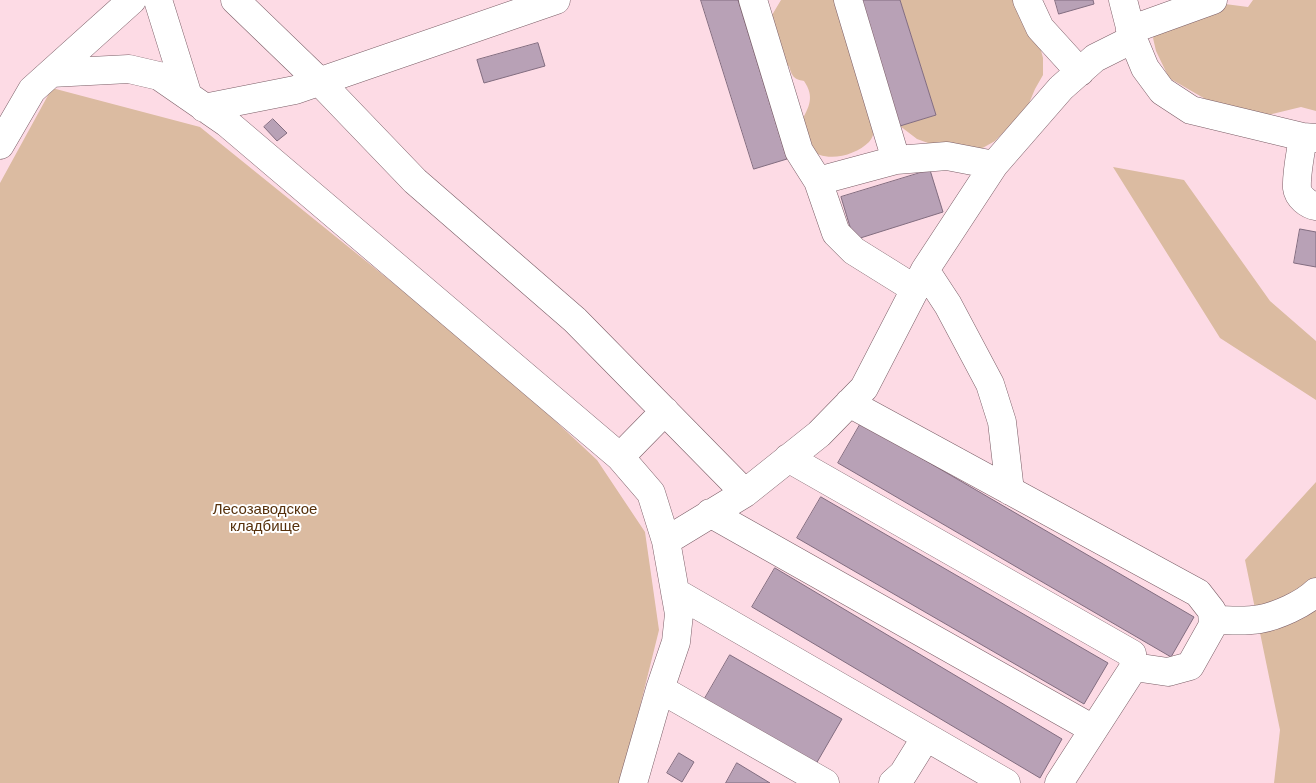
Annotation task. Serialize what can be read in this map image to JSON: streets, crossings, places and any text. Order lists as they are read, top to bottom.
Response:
{
  "parks": ["Лесозаводское кладбище"]
}
